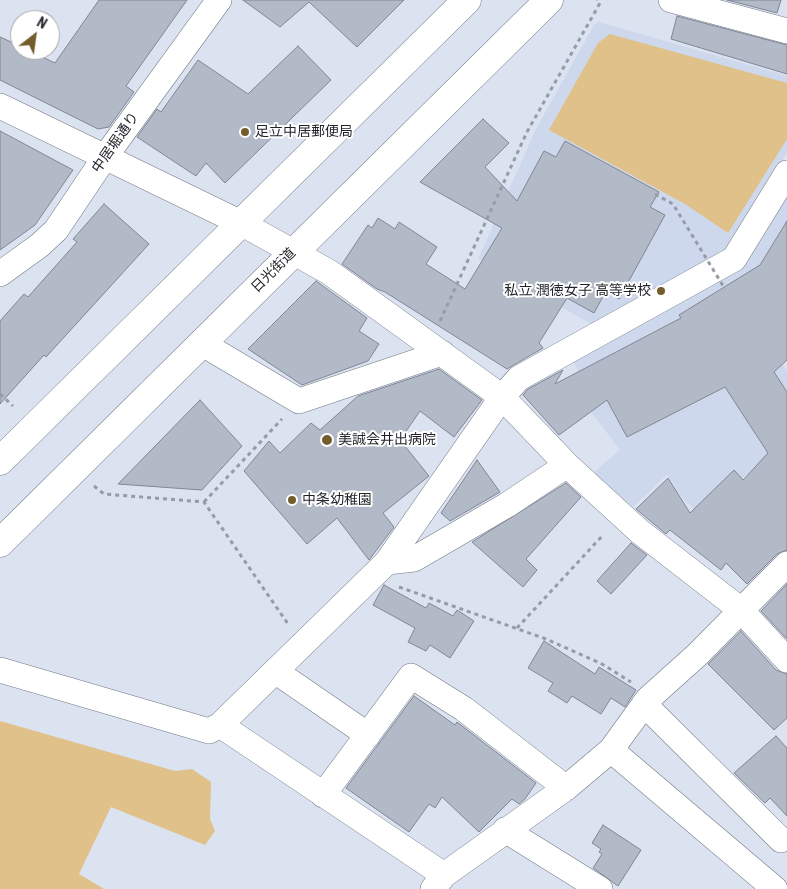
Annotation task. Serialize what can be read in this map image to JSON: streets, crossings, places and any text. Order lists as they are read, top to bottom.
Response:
{
  "streets": {
    "highway": ["日光街道"],
    "street": ["中居堀通り"]
  },
  "places": [
    "足立中居郵便局",
    "私立 潤徳女子 高等学校",
    "美誠会井出病院",
    "中条幼稚園"
  ],
  "north": "top right"
}
